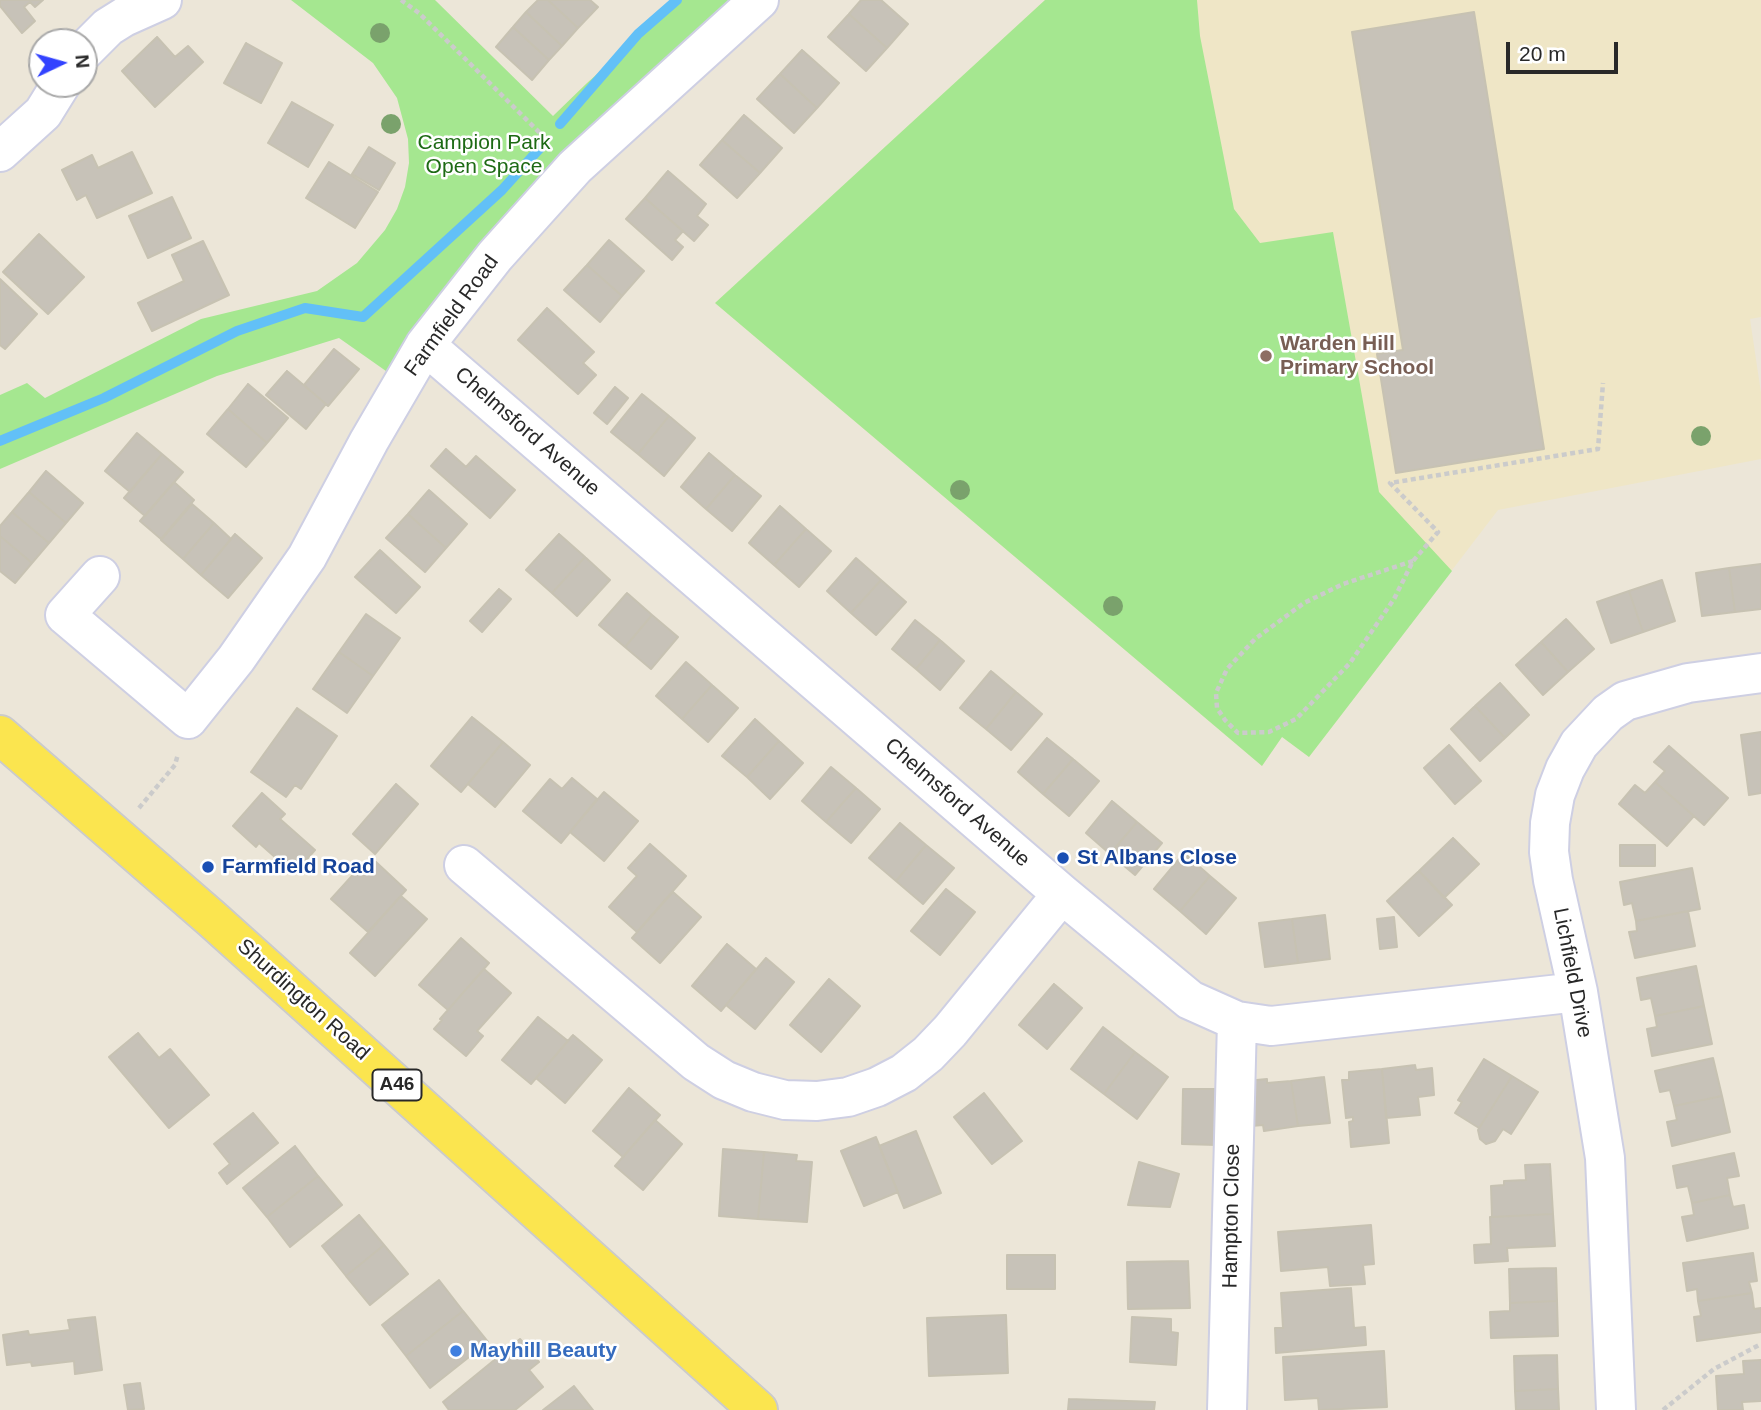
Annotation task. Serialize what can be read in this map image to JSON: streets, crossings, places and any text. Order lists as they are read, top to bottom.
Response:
{
  "streets": {
    "main road": ["Shurdington Road", "A46"],
    "street": [
      "Farmfield Road",
      "Chelmsford Avenue",
      "Lichfield Drive",
      "Hampton Close"
    ]
  },
  "crossings": [
    ["Farmfield Road", "Chelmsford Avenue"],
    ["Chelmsford Avenue", "Lichfield Drive"],
    ["Chelmsford Avenue", "Hampton Close"]
  ],
  "parks": ["Campion Park Open Space"],
  "places": [
    "Warden Hill Primary School",
    "St Albans Close",
    "Farmfield Road",
    "Mayhill Beauty"
  ],
  "scale_bar": "20 m",
  "north": "right"
}
